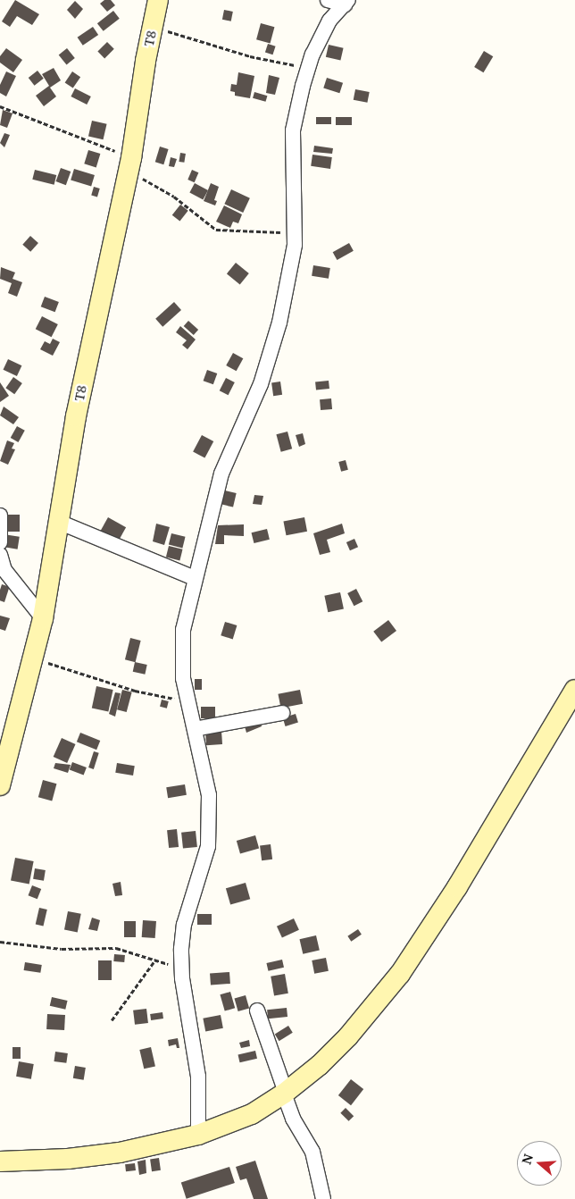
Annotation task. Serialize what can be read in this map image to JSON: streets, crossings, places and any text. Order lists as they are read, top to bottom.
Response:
{
  "streets": {
    "street": ["T8"]
  },
  "north": "left"
}
